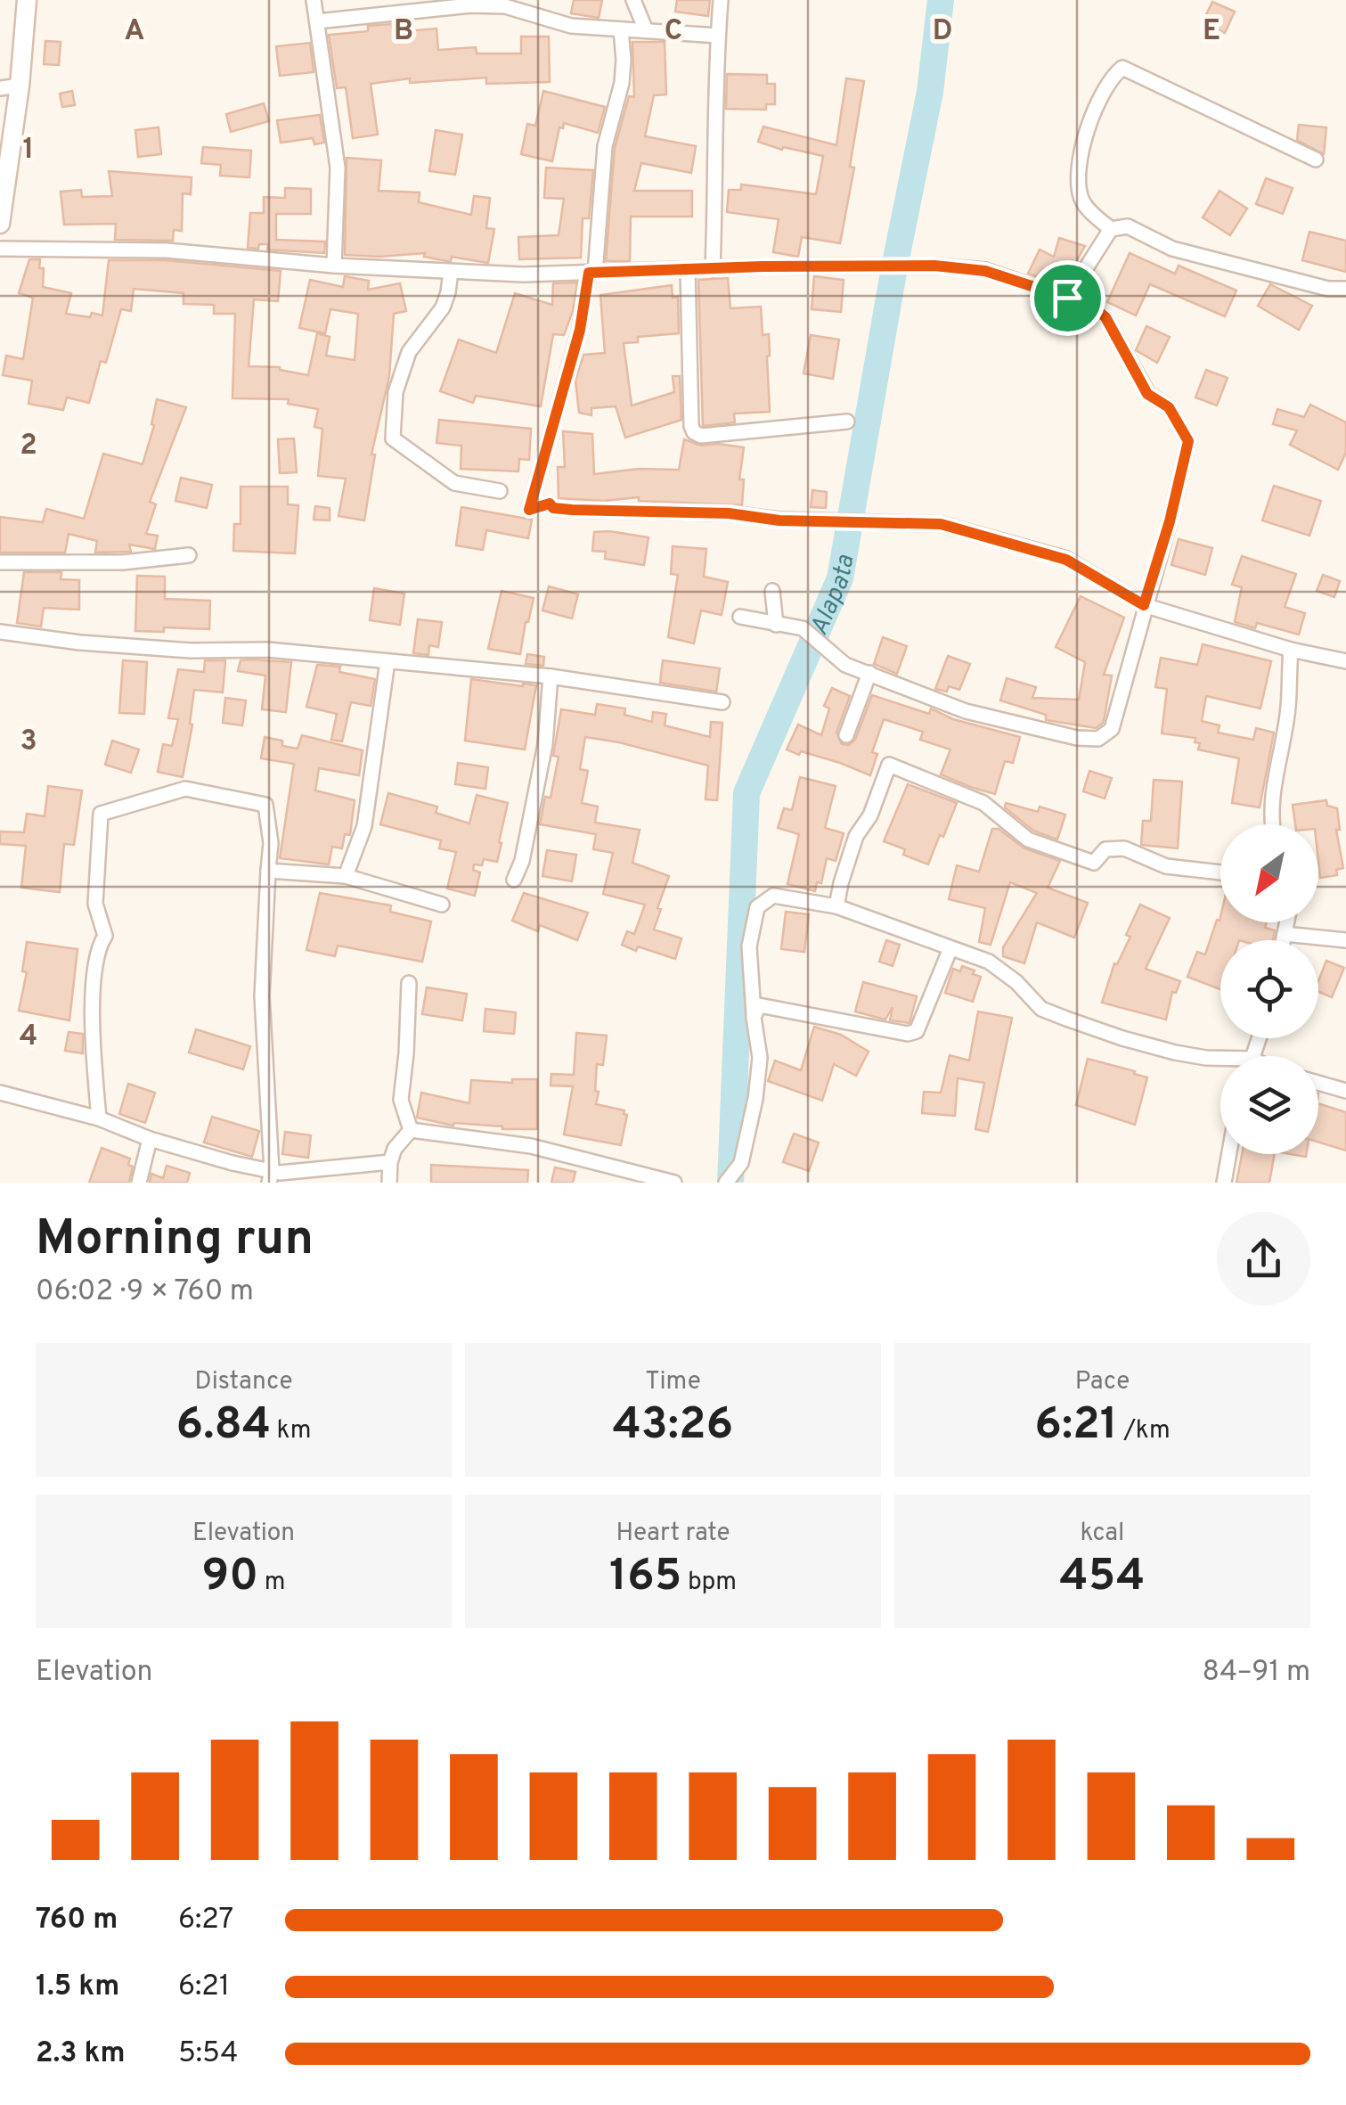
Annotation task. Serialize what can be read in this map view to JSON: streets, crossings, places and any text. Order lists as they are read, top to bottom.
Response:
{
  "water": ["Alapata"],
  "north": "bottom left",
  "page": {
    "heading": ["Morning run", "06:02 · 9 × 760 m"],
    "stats": [
      ["Distance", "6.84 km"],
      ["Time", "43:26"],
      ["Pace", "6:21 /km"],
      ["Elevation", "90 m"],
      ["Heart rate", "165 bpm"],
      ["kcal", "454"]
    ],
    "chart": ["Elevation", "84–91 m"],
    "list": [
      {
        "name": "760 m",
        "note": "6:27"
      },
      {
        "name": "1.5 km",
        "note": "6:21"
      },
      {
        "name": "2.3 km",
        "note": "5:54"
      }
    ]
  },
  "grid": {
    "columns": [
      "A",
      "B",
      "C",
      "D",
      "E"
    ],
    "rows": [
      "1",
      "2",
      "3",
      "4"
    ]
  }
}
